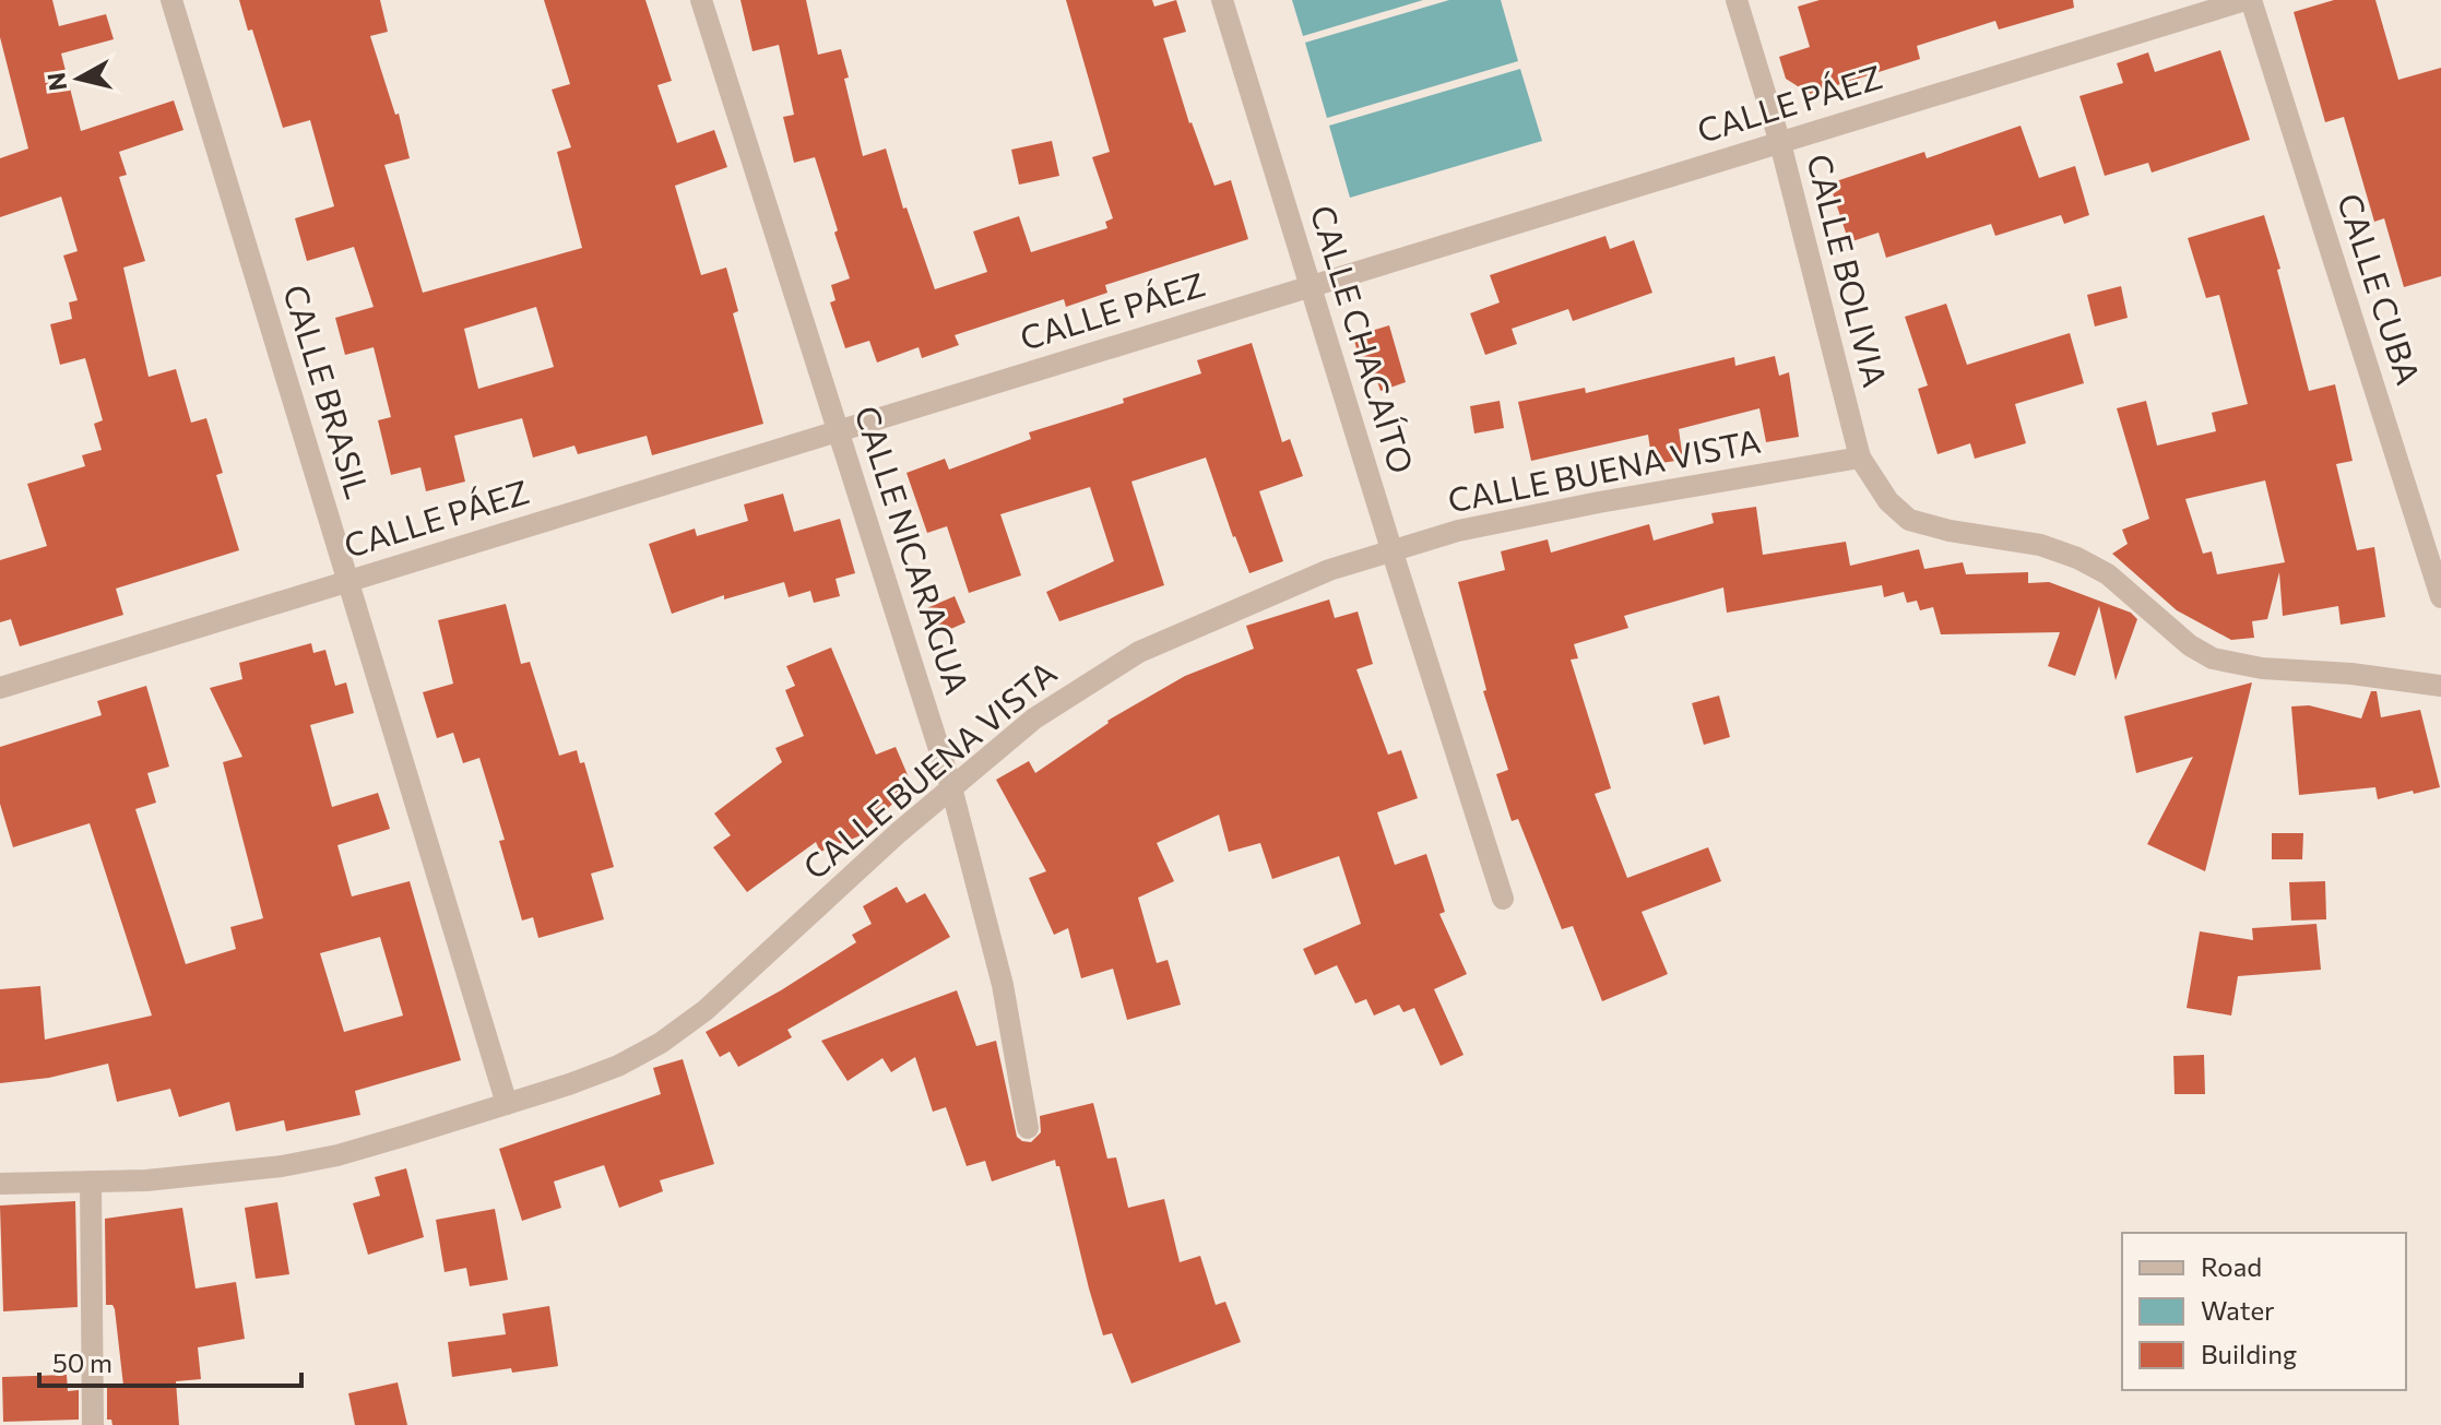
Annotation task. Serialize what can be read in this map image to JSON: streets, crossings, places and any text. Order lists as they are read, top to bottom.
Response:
{
  "streets": {
    "street": [
      "CALLE PÁEZ",
      "CALLE BOLIVIA",
      "CALLE CUBA",
      "CALLE CHACAÍTO",
      "CALLE BRASIL",
      "CALLE BUENA VISTA",
      "CALLE NICARAGUA"
    ]
  },
  "crossings": [
    ["CALLE PÁEZ", "CALLE BOLIVIA"],
    ["CALLE PÁEZ", "CALLE CUBA"],
    ["CALLE PÁEZ", "CALLE CHACAÍTO"],
    ["CALLE PÁEZ", "CALLE BRASIL"],
    ["CALLE PÁEZ", "CALLE NICARAGUA"],
    ["CALLE BOLIVIA", "CALLE BUENA VISTA"],
    ["CALLE CHACAÍTO", "CALLE BUENA VISTA"],
    ["CALLE BRASIL", "CALLE BUENA VISTA"],
    ["CALLE BUENA VISTA", "CALLE NICARAGUA"]
  ],
  "legend": ["Road", "Water", "Building"],
  "scale_bar": "50 m",
  "north": "left"
}
